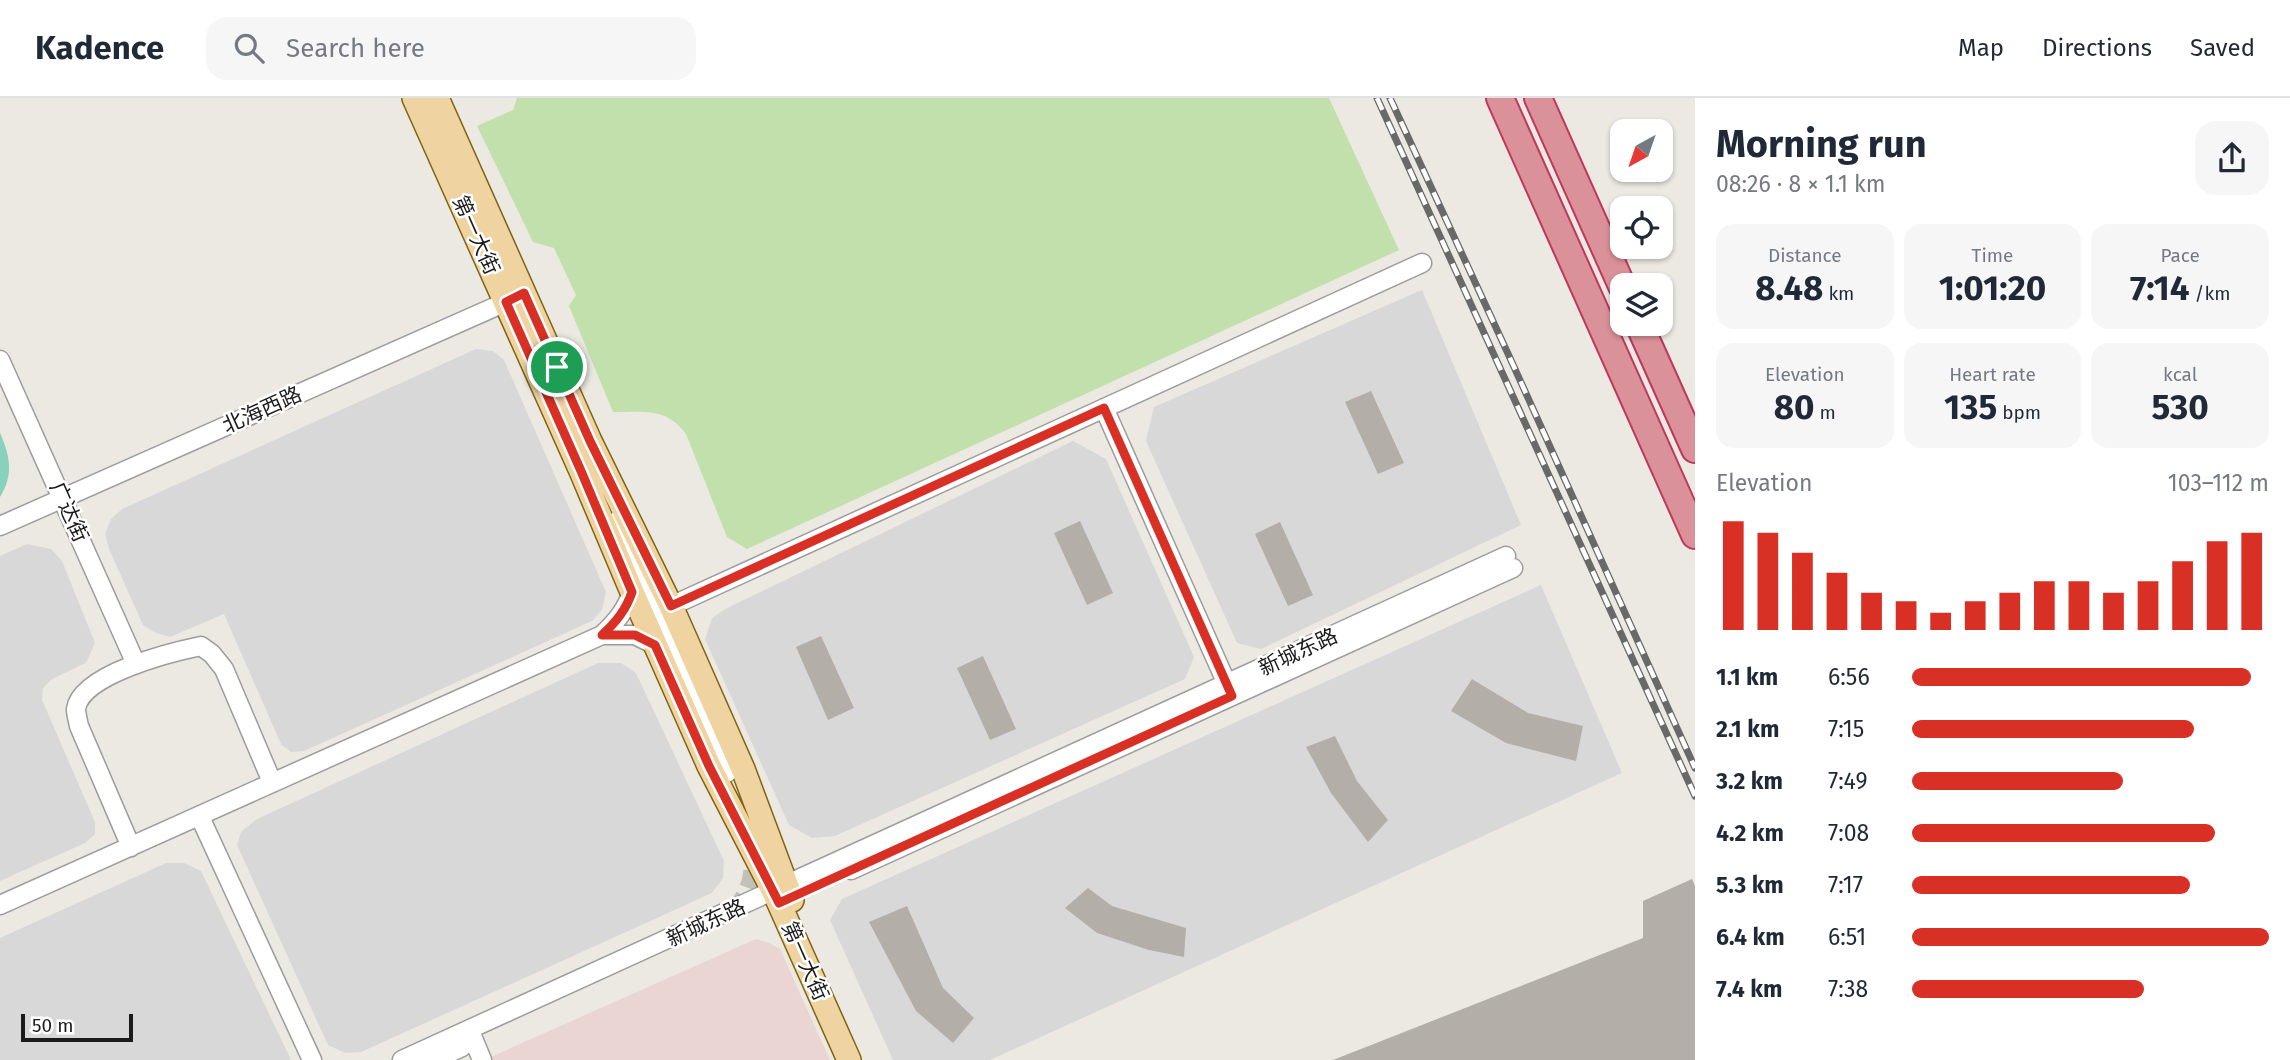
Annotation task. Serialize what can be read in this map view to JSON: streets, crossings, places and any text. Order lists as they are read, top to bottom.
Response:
{
  "streets": {
    "main road": ["第一大街"],
    "street": ["北海西路", "广达街", "新城东路"]
  },
  "crossings": [
    ["第一大街", "北海西路"],
    ["第一大街", "新城东路"],
    ["北海西路", "广达街"]
  ],
  "scale_bar": "50 m",
  "north": "bottom left",
  "page": {
    "header": "Kadence",
    "search": "Search here",
    "nav": ["Map", "Directions", "Saved"],
    "heading": ["Morning run", "08:26 · 8 × 1.1 km"],
    "stats": [
      ["Distance", "8.48 km"],
      ["Time", "1:01:20"],
      ["Pace", "7:14 /km"],
      ["Elevation", "80 m"],
      ["Heart rate", "135 bpm"],
      ["kcal", "530"]
    ],
    "chart": ["Elevation", "103–112 m"],
    "list": [
      {
        "name": "1.1 km",
        "note": "6:56"
      },
      {
        "name": "2.1 km",
        "note": "7:15"
      },
      {
        "name": "3.2 km",
        "note": "7:49"
      },
      {
        "name": "4.2 km",
        "note": "7:08"
      },
      {
        "name": "5.3 km",
        "note": "7:17"
      },
      {
        "name": "6.4 km",
        "note": "6:51"
      },
      {
        "name": "7.4 km",
        "note": "7:38"
      }
    ],
    "scale": "50 m"
  }
}
